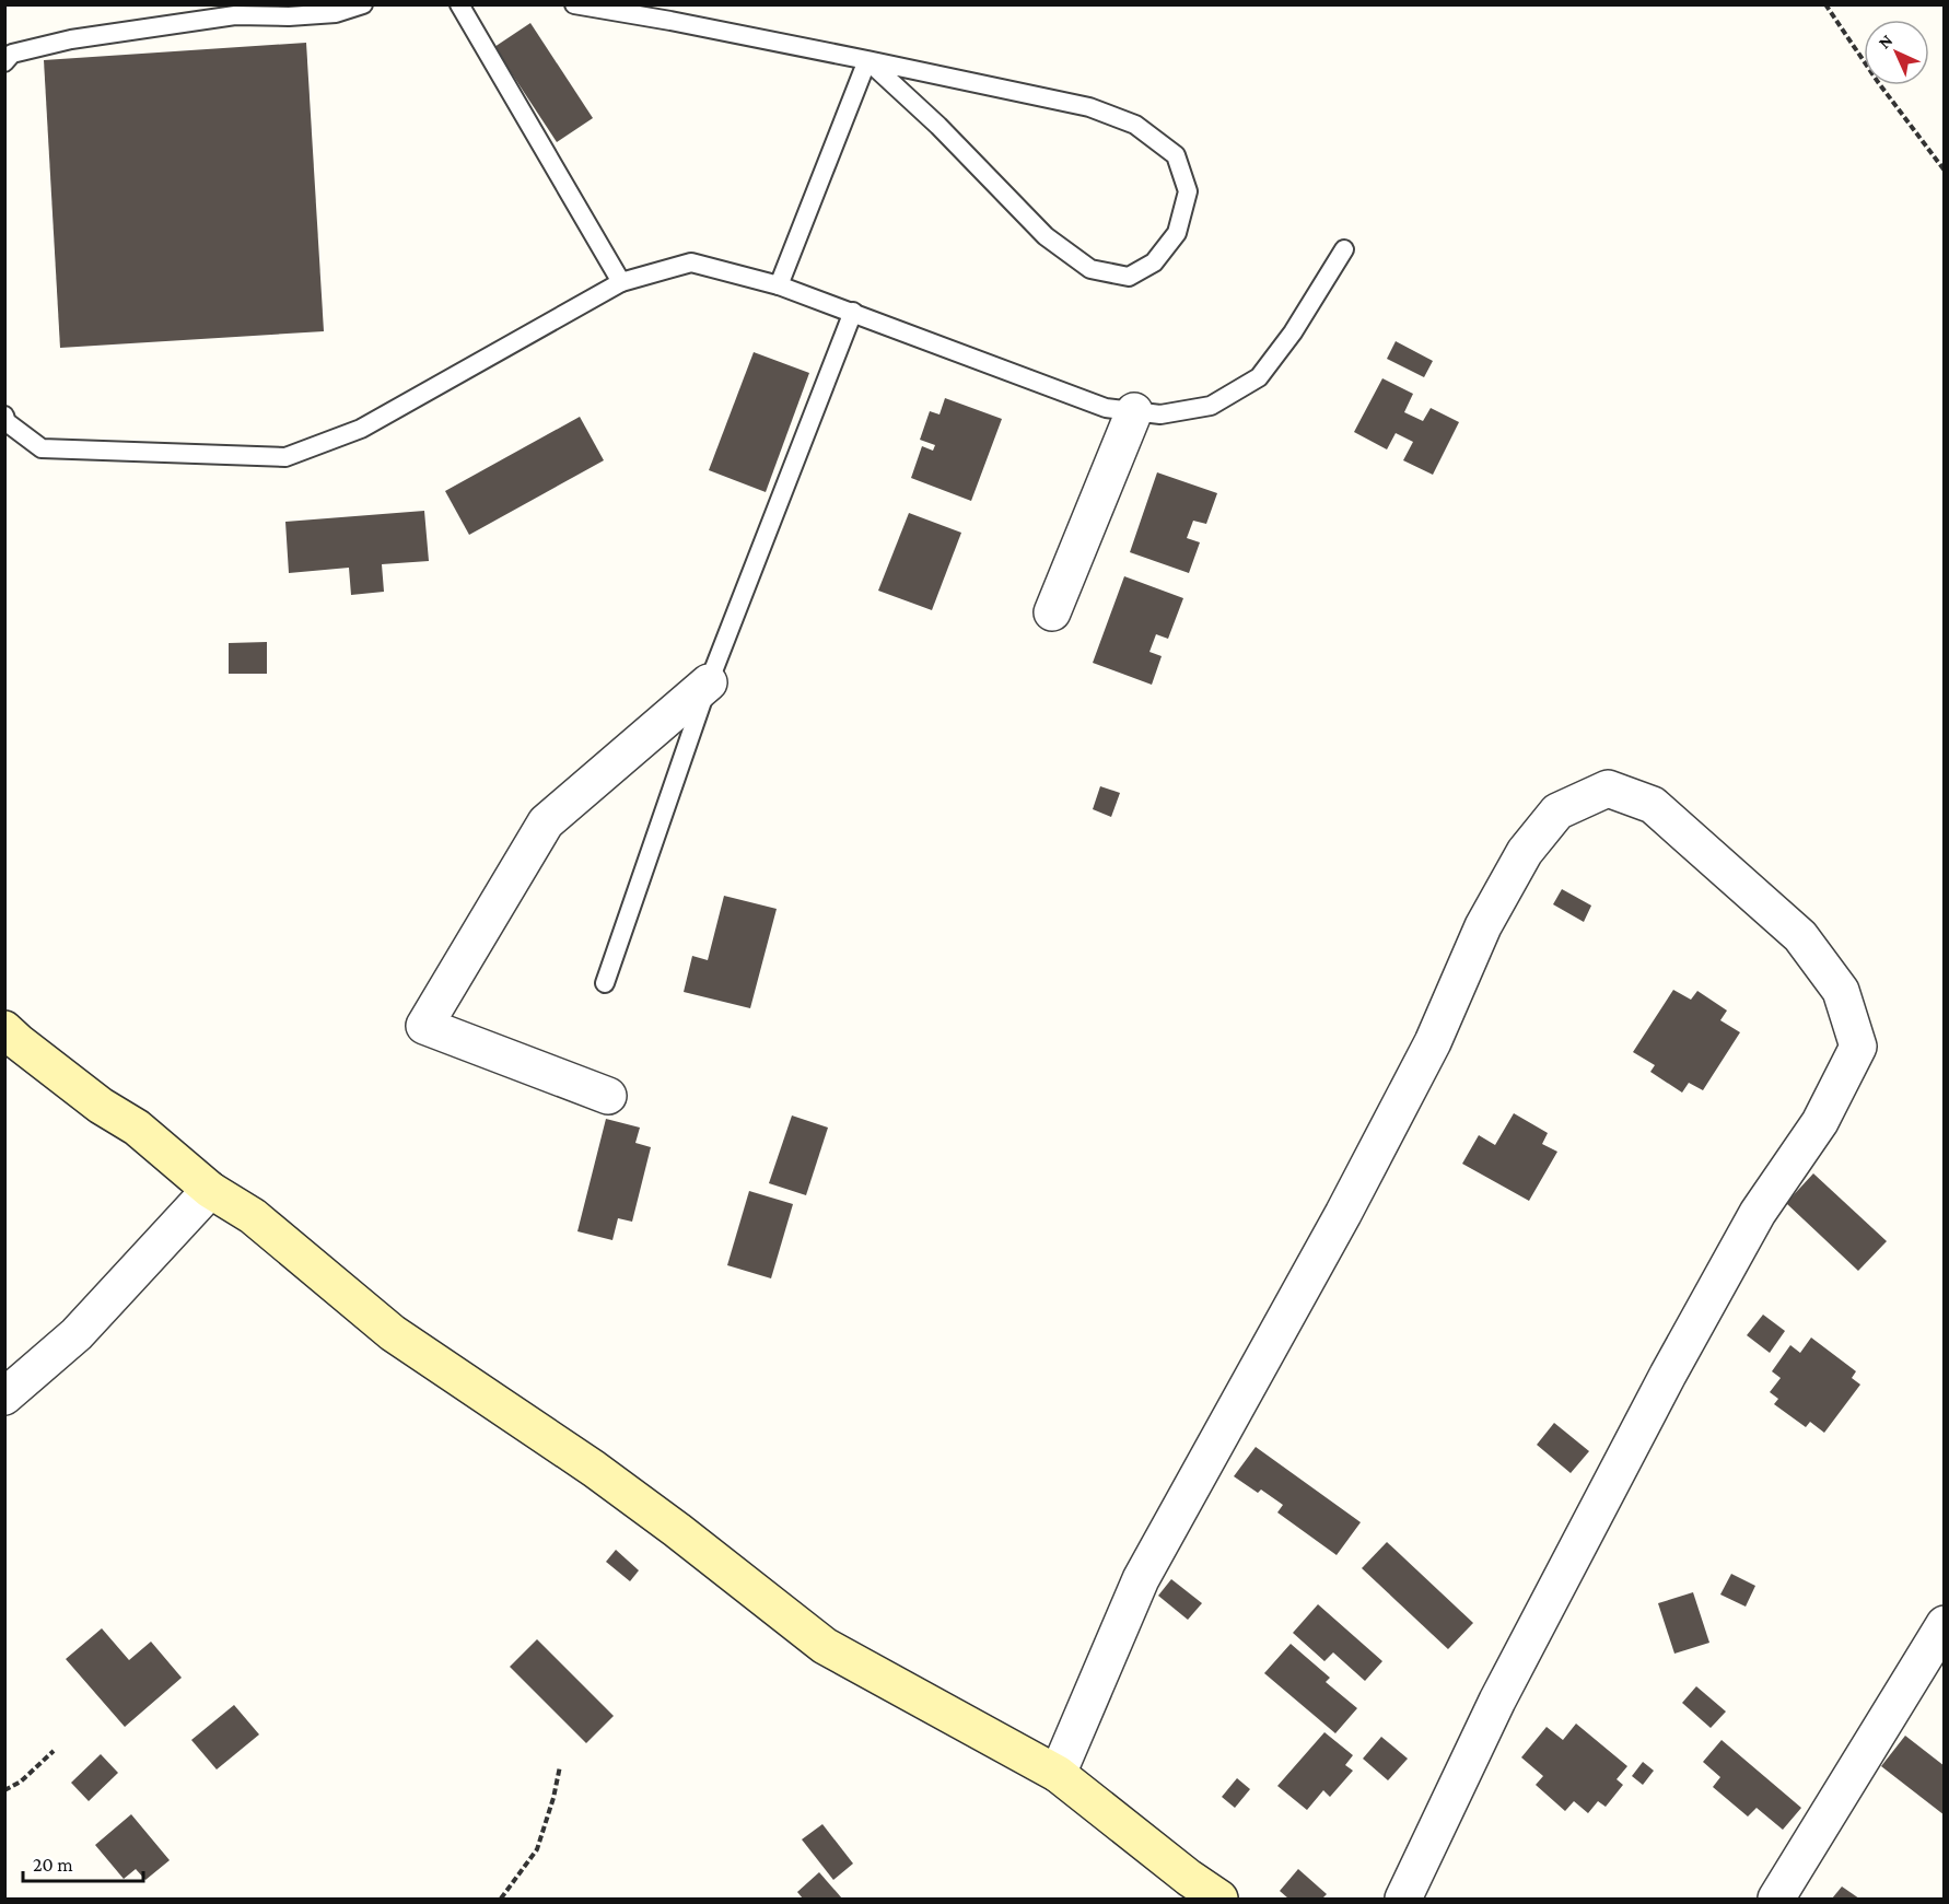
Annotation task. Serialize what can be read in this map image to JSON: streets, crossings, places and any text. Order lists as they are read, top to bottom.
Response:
{
  "scale_bar": "20 m",
  "north": "top left"
}
